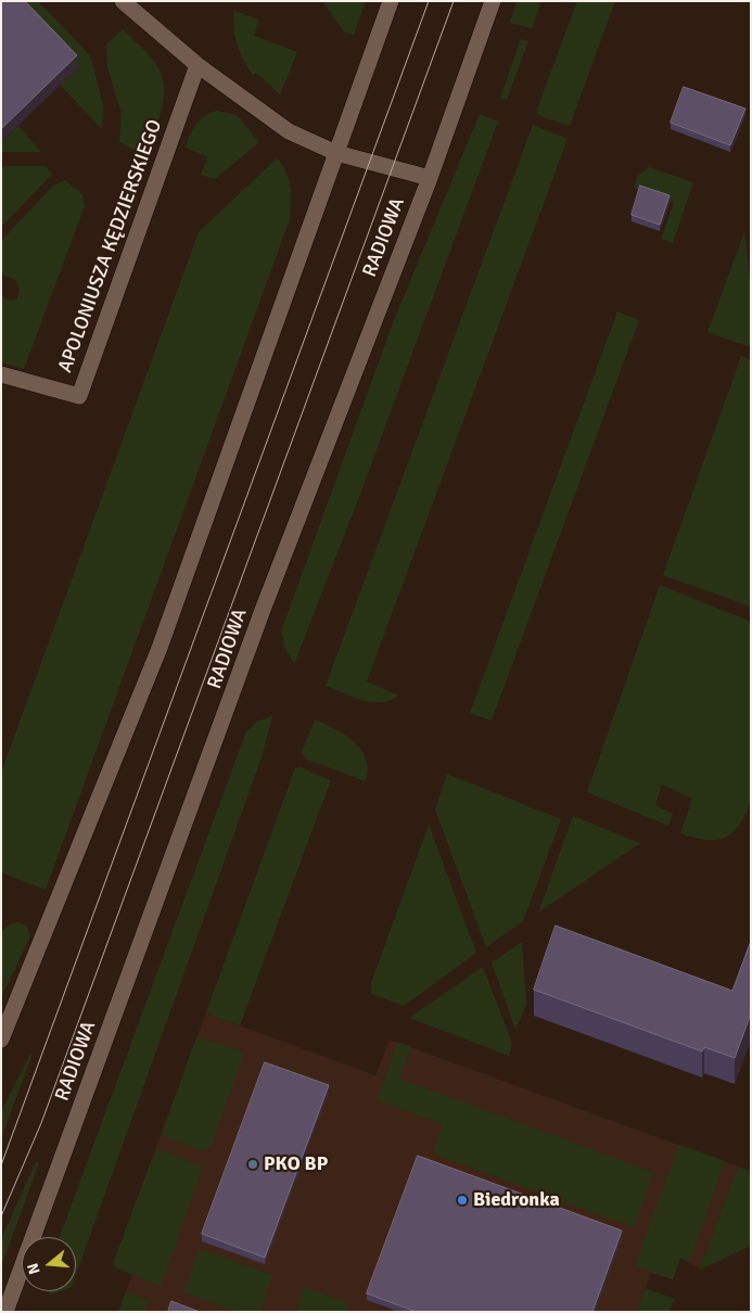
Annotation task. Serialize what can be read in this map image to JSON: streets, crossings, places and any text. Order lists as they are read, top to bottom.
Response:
{
  "streets": {
    "street": ["RADIOWA", "APOLONIUSZA KĘDZIERSKIEGO"]
  },
  "places": ["PKO BP", "Biedronka"],
  "north": "left"
}
